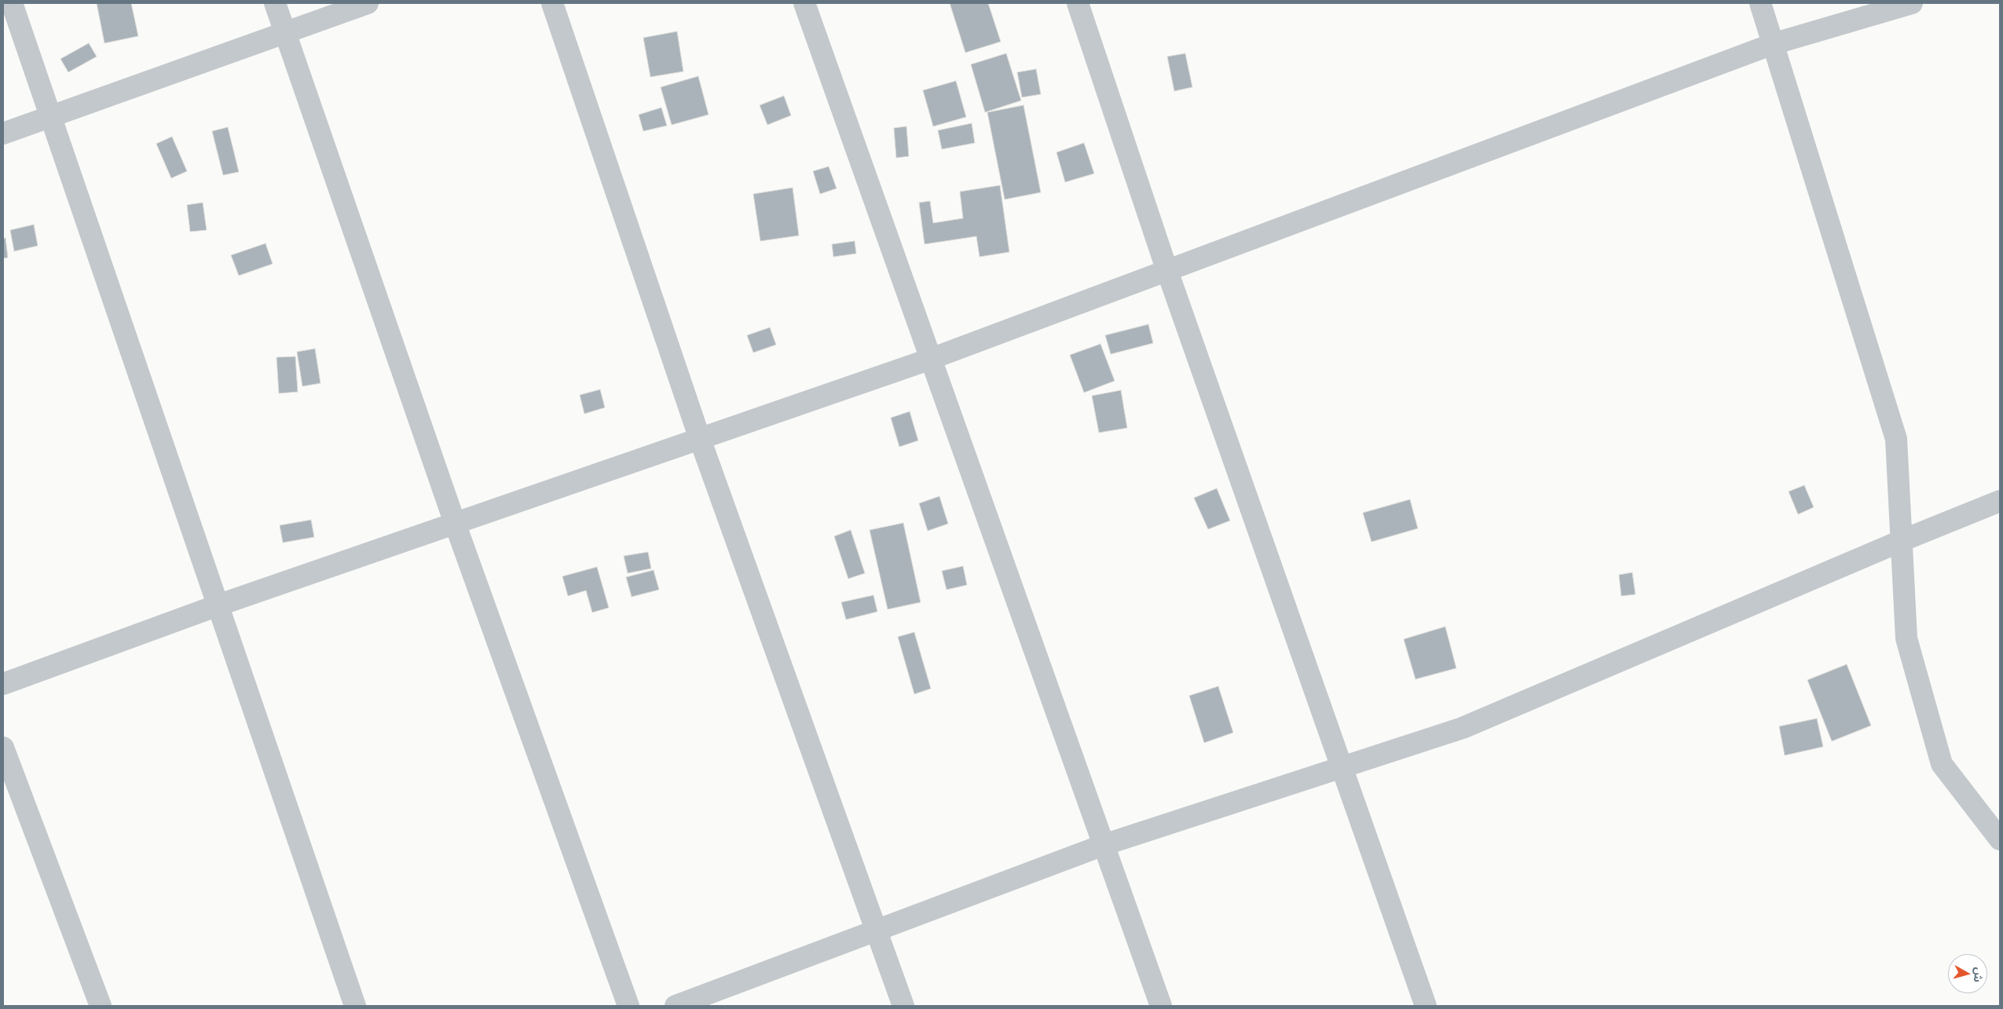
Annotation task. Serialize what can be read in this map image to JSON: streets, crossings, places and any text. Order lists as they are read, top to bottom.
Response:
{
  "north": "right"
}
